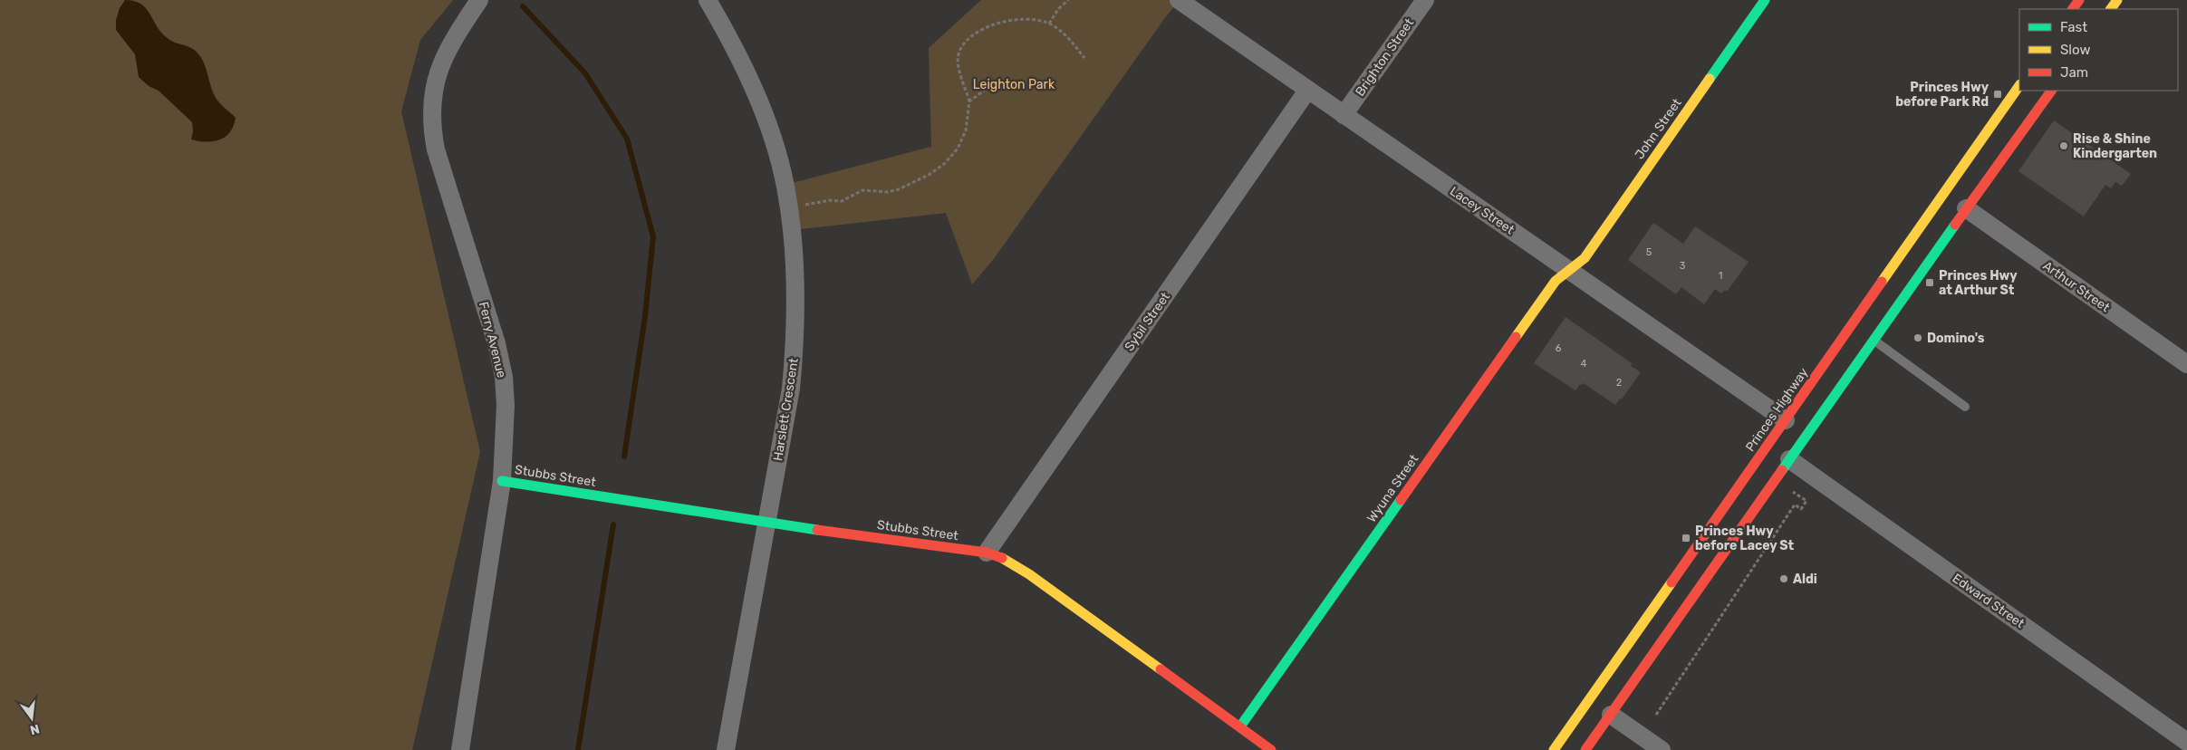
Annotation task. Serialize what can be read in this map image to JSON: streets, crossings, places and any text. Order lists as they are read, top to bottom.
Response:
{
  "streets": {
    "main road": [
      "John Street",
      "Princes Highway",
      "Stubbs Street",
      "Wyuna Street"
    ],
    "street": [
      "Brighton Street",
      "Lacey Street",
      "Arthur Street",
      "Sybil Street",
      "Ferry Avenue",
      "Harslett Crescent",
      "Edward Street"
    ]
  },
  "crossings": [
    ["Brighton Street", "Lacey Street"],
    ["John Street", "Lacey Street"],
    ["John Street", "Wyuna Street"],
    ["Lacey Street", "Sybil Street"],
    ["Lacey Street", "Princes Highway"],
    ["Lacey Street", "Wyuna Street"],
    ["Sybil Street", "Stubbs Street"],
    ["Ferry Avenue", "Stubbs Street"],
    ["Harslett Crescent", "Stubbs Street"],
    ["Stubbs Street", "Wyuna Street"]
  ],
  "parks": ["Leighton Park"],
  "places": {
    "transit": ["Princes Hwy before Park Rd", "Princes Hwy at Arthur St", "Princes Hwy before Lacey St"],
    "other": ["Rise & Shine Kindergarten", "Domino's", "Aldi"]
  },
  "house_numbers": [
    "5",
    "3",
    "1",
    "6",
    "4",
    "2"
  ],
  "legend": ["Fast", "Slow", "Jam"],
  "north": "bottom"
}
